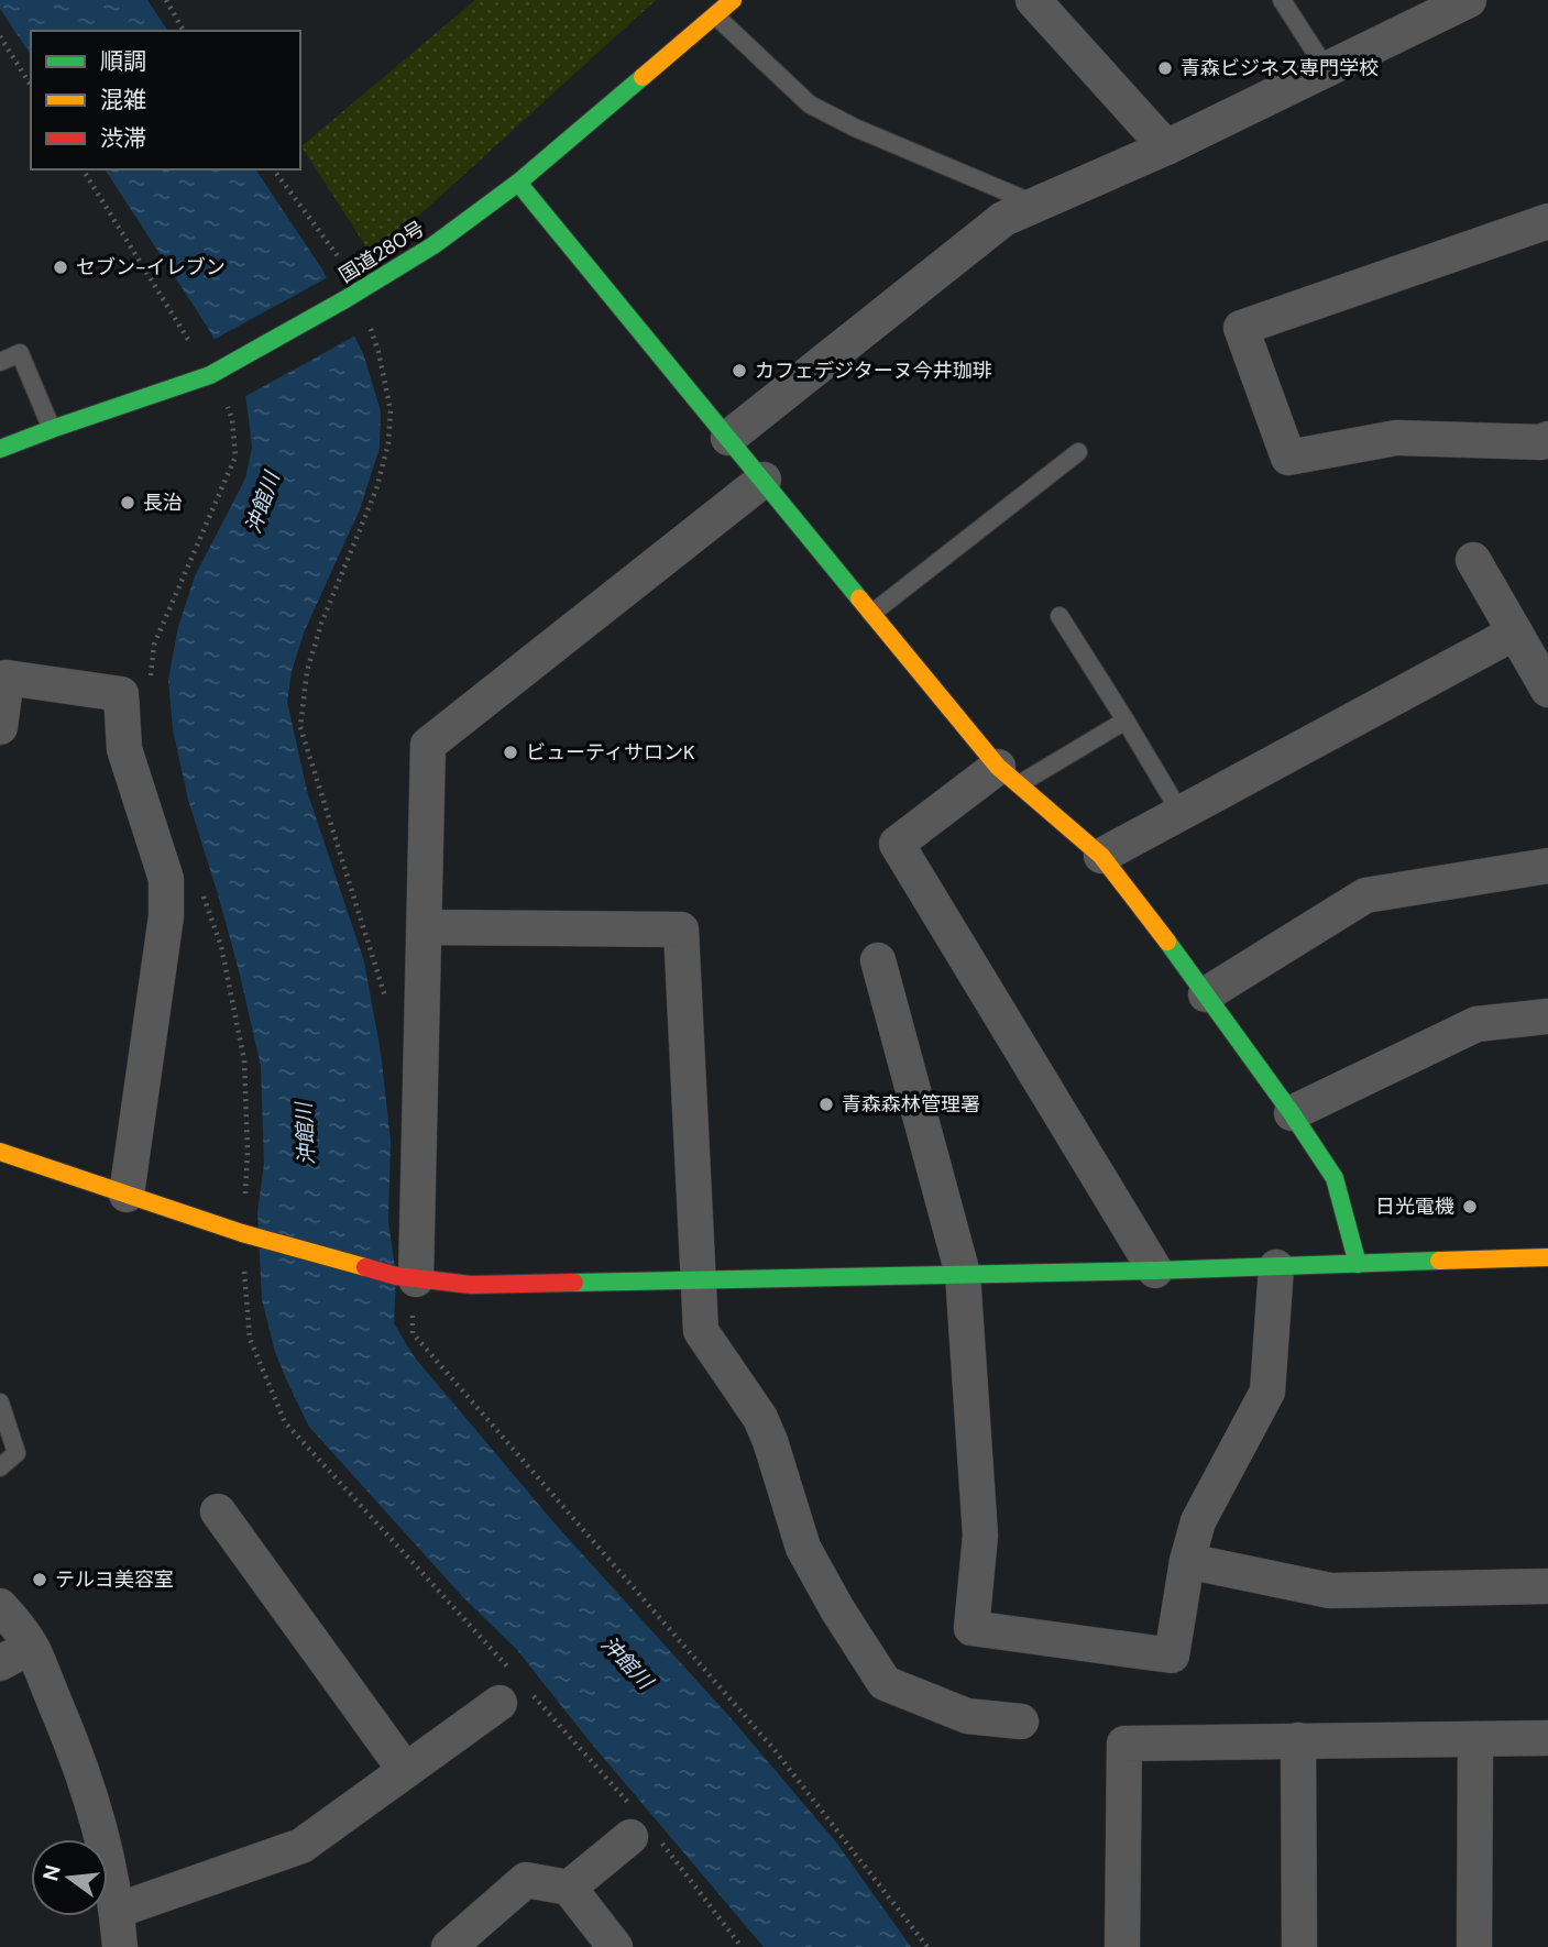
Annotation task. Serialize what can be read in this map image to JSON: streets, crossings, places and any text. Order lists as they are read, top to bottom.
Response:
{
  "streets": {
    "main road": ["国道280号"]
  },
  "water": ["沖館川"],
  "places": [
    "青森ビジネス専門学校",
    "セブン-イレブン",
    "カフェデジターヌ今井珈琲",
    "長治",
    "ビューティサロンK",
    "青森森林管理署",
    "日光電機",
    "テルヨ美容室"
  ],
  "legend": ["順調", "混雑", "渋滞"],
  "north": "left"
}
